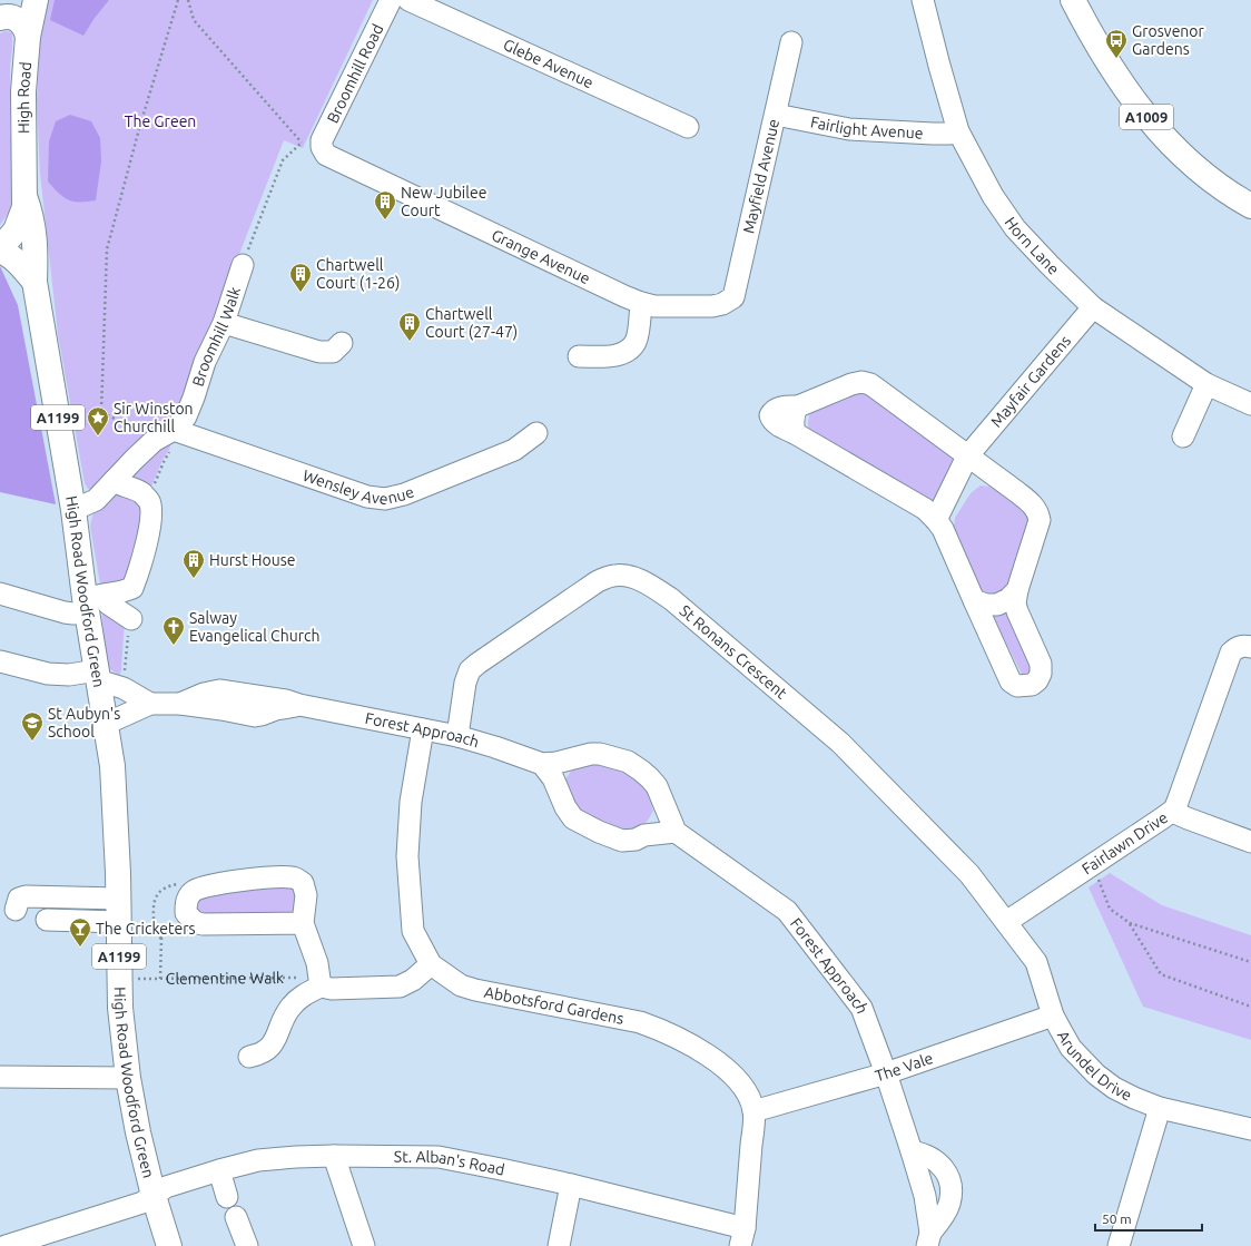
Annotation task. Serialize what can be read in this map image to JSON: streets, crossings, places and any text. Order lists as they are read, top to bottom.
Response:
{
  "streets": {
    "main road": [
      "High Road",
      "A1009",
      "A1199",
      "High Road Woodford Green"
    ],
    "street": [
      "Glebe Avenue",
      "Broomhill Road",
      "Fairlight Avenue",
      "Mayfield Avenue",
      "Horn Lane",
      "Grange Avenue",
      "Broomhill Walk",
      "Mayfair Gardens",
      "Wensley Avenue",
      "St Ronans Crescent",
      "Forest Approach",
      "Fairlawn Drive",
      "Clementine Walk",
      "Abbotsford Gardens",
      "Arundel Drive",
      "The Vale",
      "St. Alban's Road"
    ]
  },
  "crossings": [
    ["Broomhill Road", "Grange Avenue"],
    ["High Road", "High Road Woodford Green"],
    ["Fairlight Avenue", "Mayfield Avenue"],
    ["Fairlight Avenue", "Horn Lane"],
    ["Mayfield Avenue", "Grange Avenue"],
    ["Horn Lane", "Mayfair Gardens"],
    ["Broomhill Walk", "Wensley Avenue"],
    ["Broomhill Walk", "High Road Woodford Green"],
    ["High Road Woodford Green", "Forest Approach"],
    ["High Road Woodford Green", "St. Alban's Road"],
    ["St Ronans Crescent", "Forest Approach"],
    ["St Ronans Crescent", "Fairlawn Drive"],
    ["St Ronans Crescent", "Arundel Drive"],
    ["Forest Approach", "Abbotsford Gardens"],
    ["Forest Approach", "The Vale"],
    ["Fairlawn Drive", "Arundel Drive"],
    ["Abbotsford Gardens", "The Vale"],
    ["Abbotsford Gardens", "St. Alban's Road"],
    ["Arundel Drive", "The Vale"]
  ],
  "parks": ["The Green"],
  "places": {
    "bus stop": ["Grosvenor Gardens"],
    "building": [
      "New Jubilee Court",
      "Chartwell Court (1-26)",
      "Chartwell Court (27-47)",
      "Hurst House"
    ],
    "place": ["Sir Winston Churchill"],
    "church": ["Salway Evangelical Church"],
    "school or university": ["St Aubyn's School"],
    "bar": ["The Cricketers"]
  },
  "scale_bar": "50 m"
}
